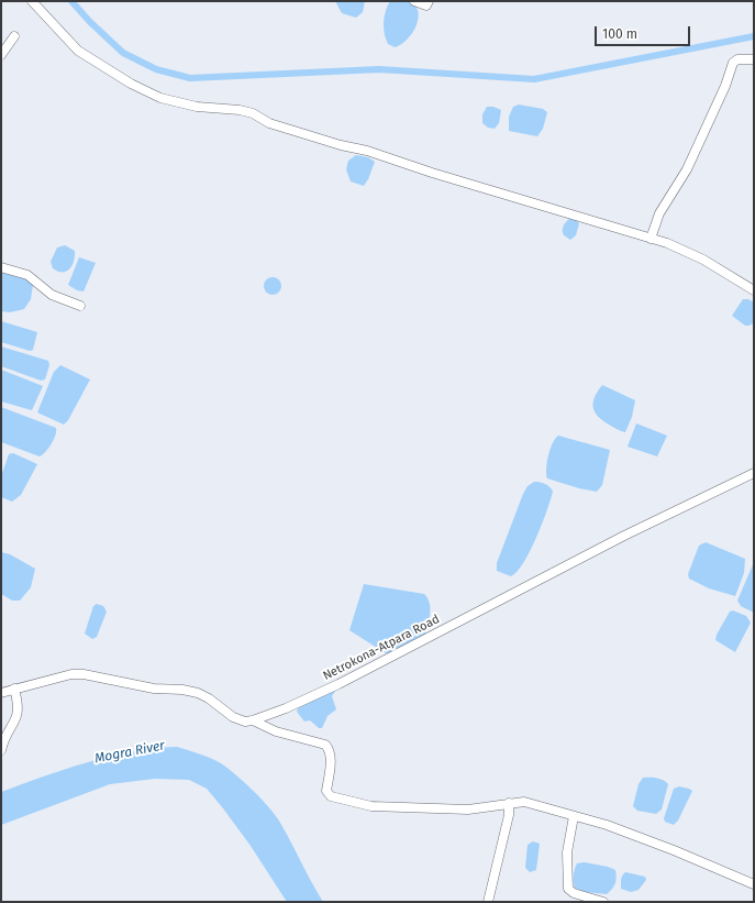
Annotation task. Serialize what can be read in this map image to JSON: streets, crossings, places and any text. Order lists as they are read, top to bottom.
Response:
{
  "streets": {
    "street": ["Netrokona-Atpara Road"]
  },
  "water": ["Mogra River"],
  "scale_bar": "100 m"
}
